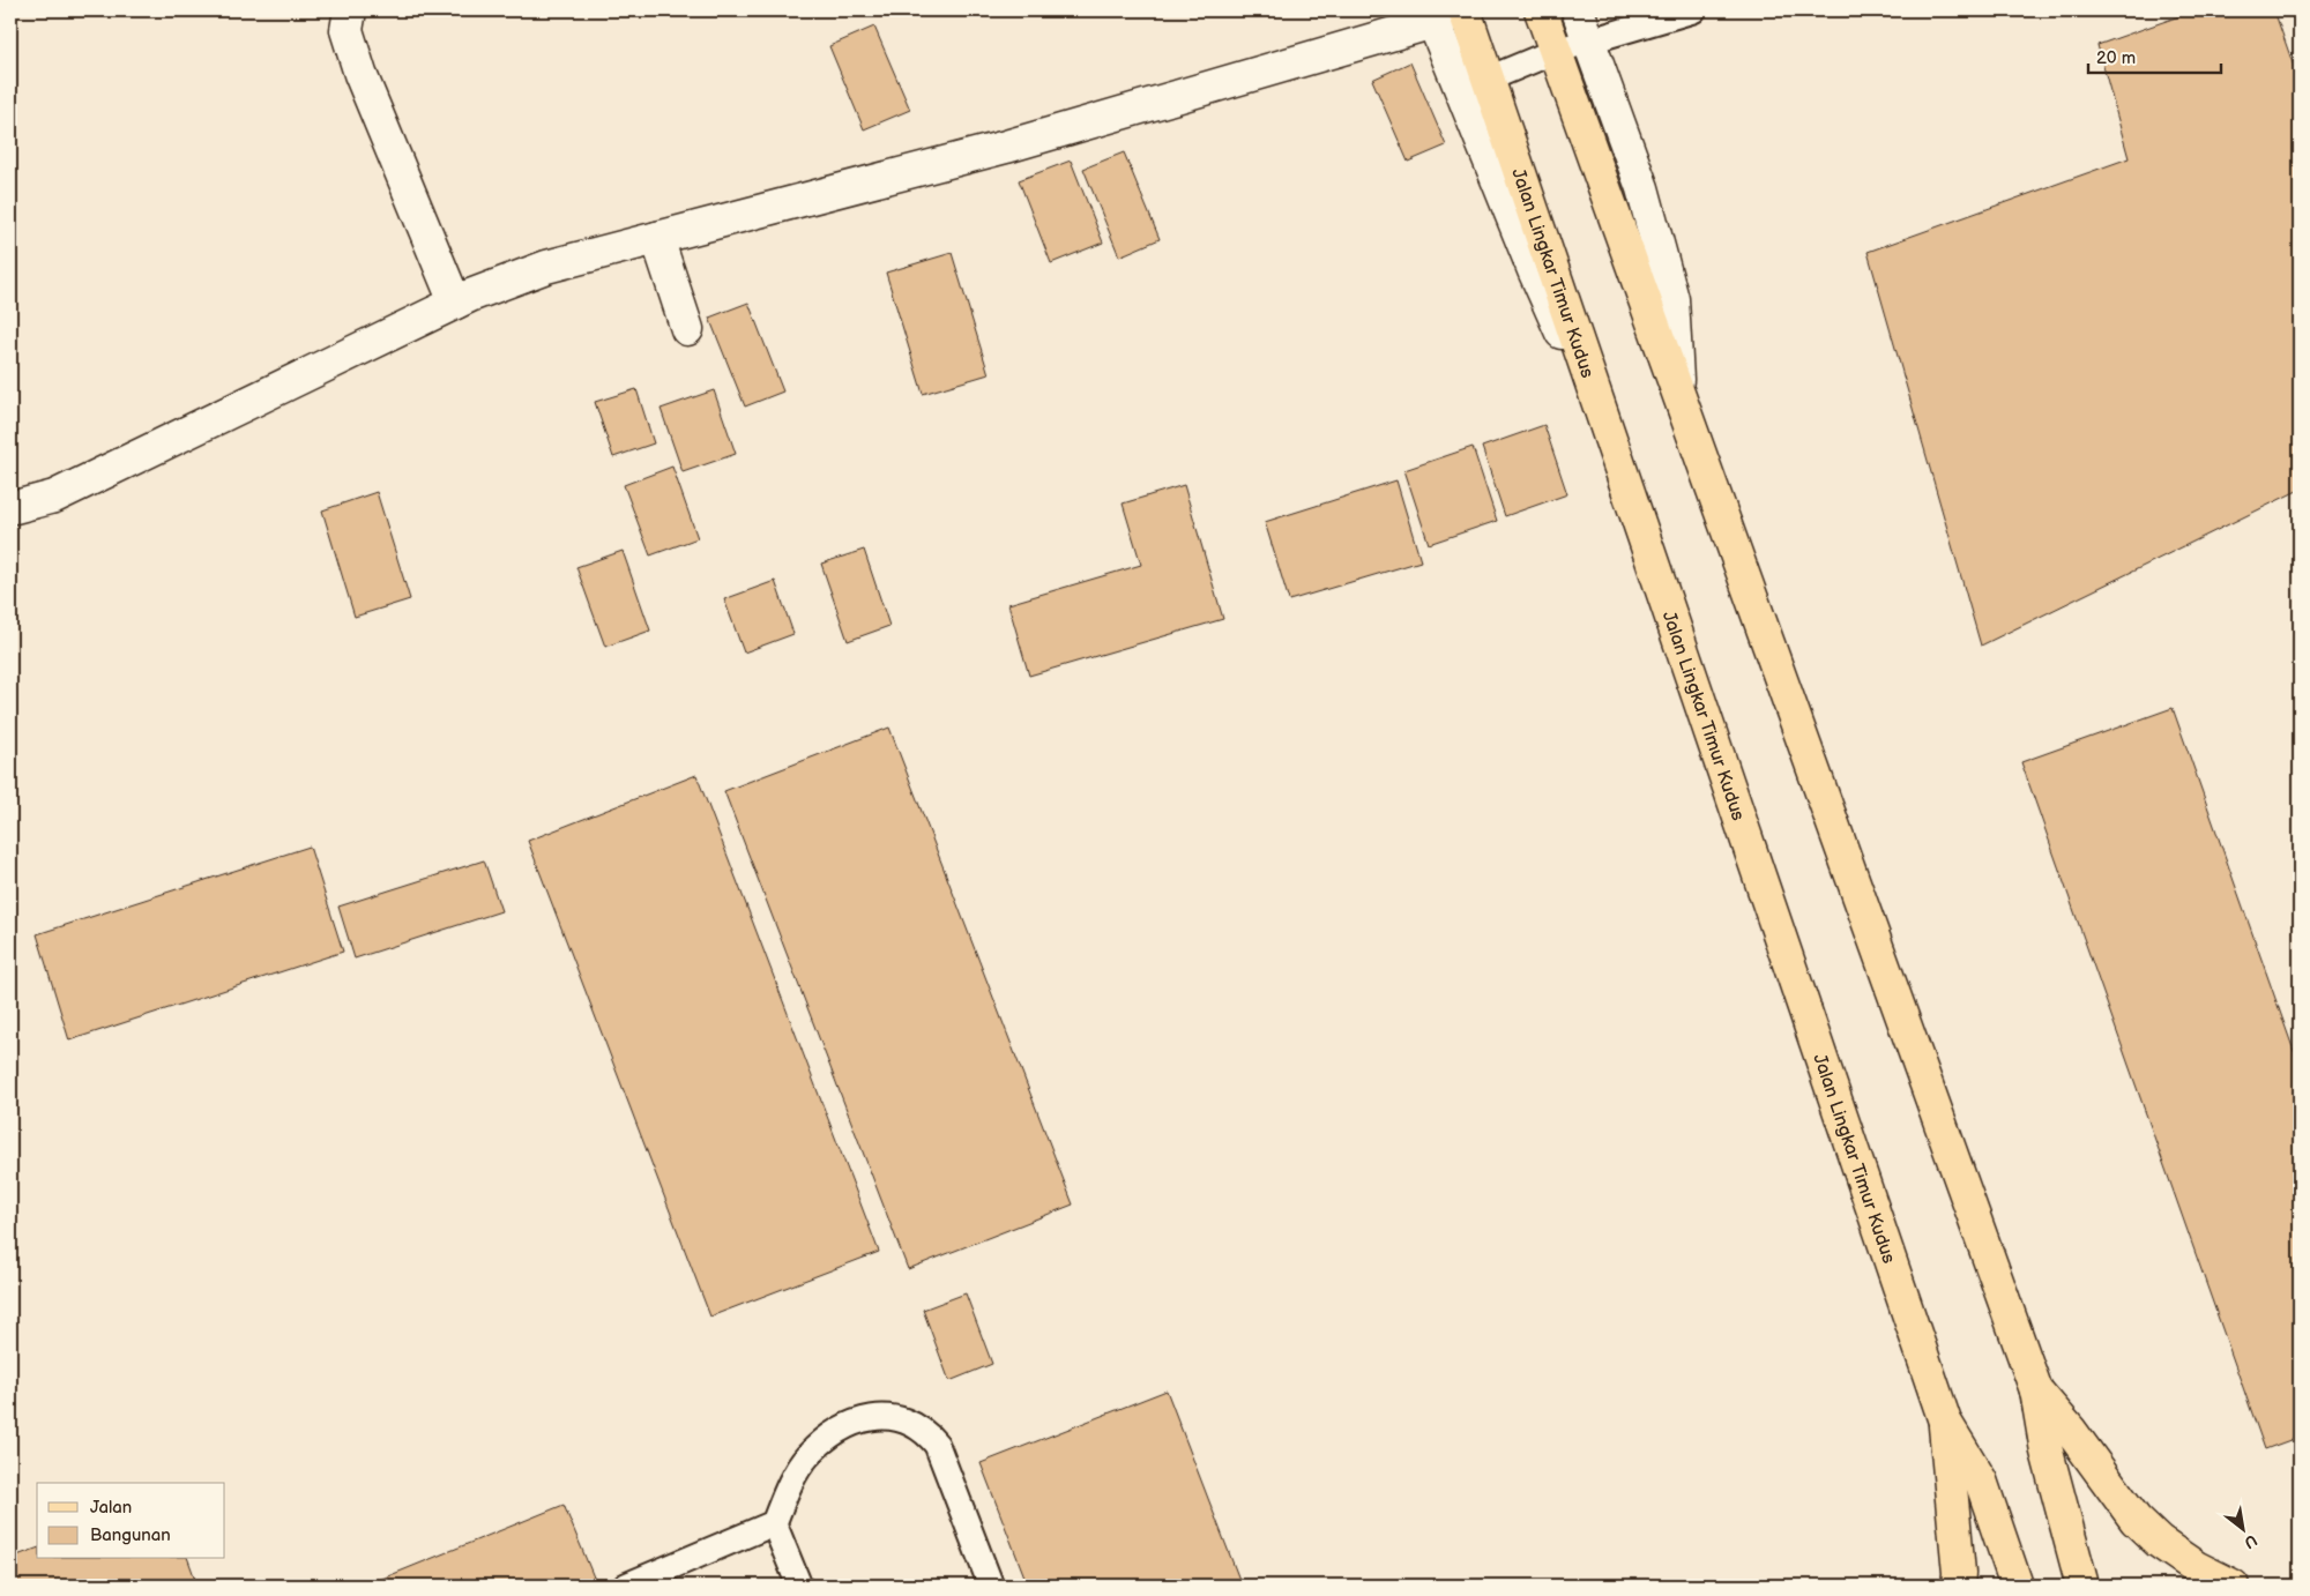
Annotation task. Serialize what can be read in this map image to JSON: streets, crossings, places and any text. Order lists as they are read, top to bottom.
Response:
{
  "streets": {
    "main road": ["Jalan Lingkar Timur Kudus"]
  },
  "legend": ["Jalan", "Bangunan"],
  "scale_bar": "20 m",
  "north": "bottom right"
}
